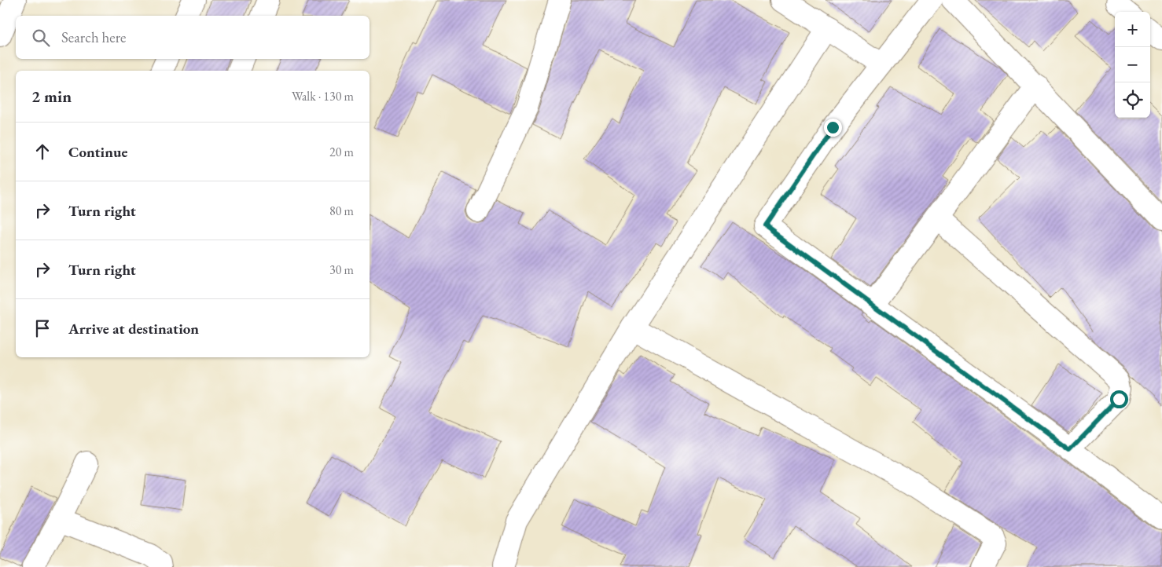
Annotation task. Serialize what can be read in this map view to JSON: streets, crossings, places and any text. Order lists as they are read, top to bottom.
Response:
{
  "page": {
    "map_buttons": ["+", "−"],
    "search": "Search here",
    "heading": ["2 min", "Walk · 130 m"],
    "list": [
      ["Continue", "20 m"],
      ["Turn right", "80 m"],
      ["Turn right", "30 m"],
      "Arrive at destination"
    ]
  }
}
